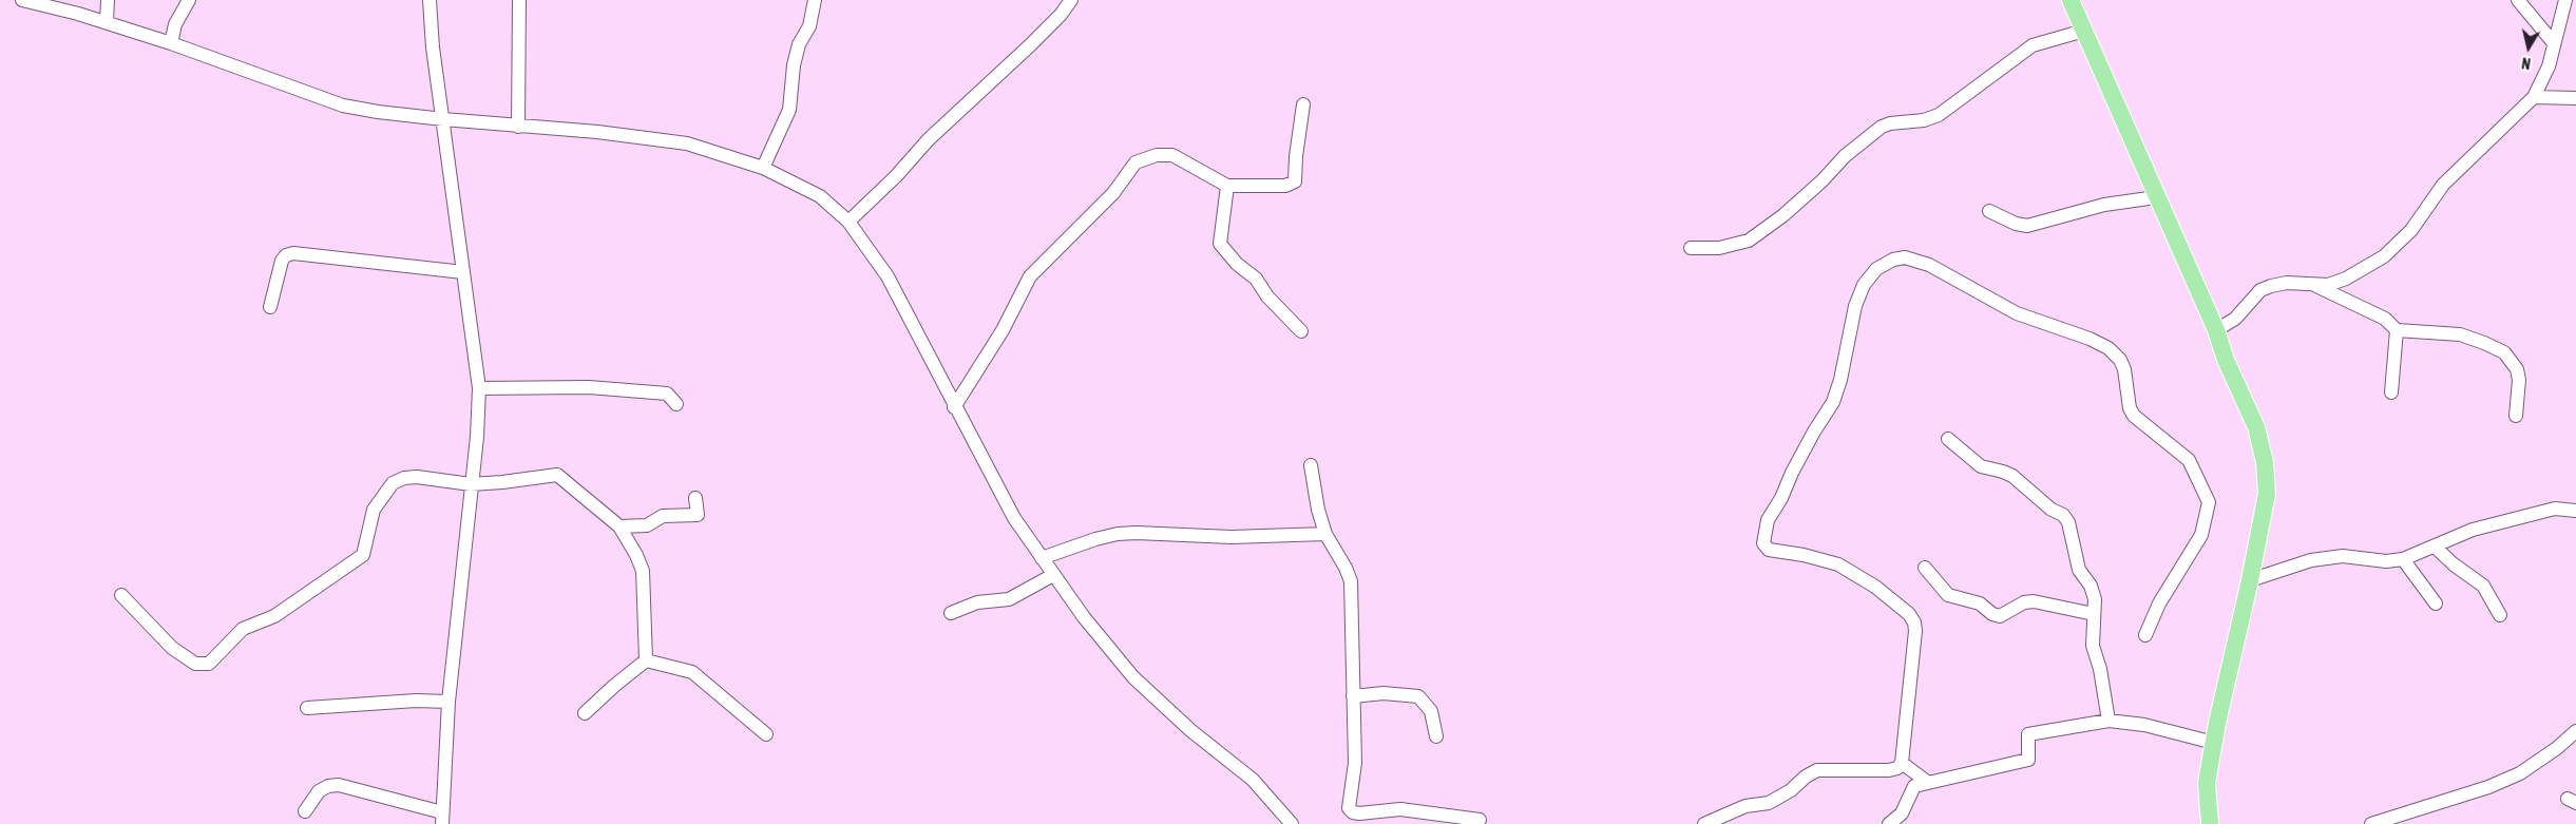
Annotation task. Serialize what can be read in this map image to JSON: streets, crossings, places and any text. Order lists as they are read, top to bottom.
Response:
{
  "north": "bottom"
}
